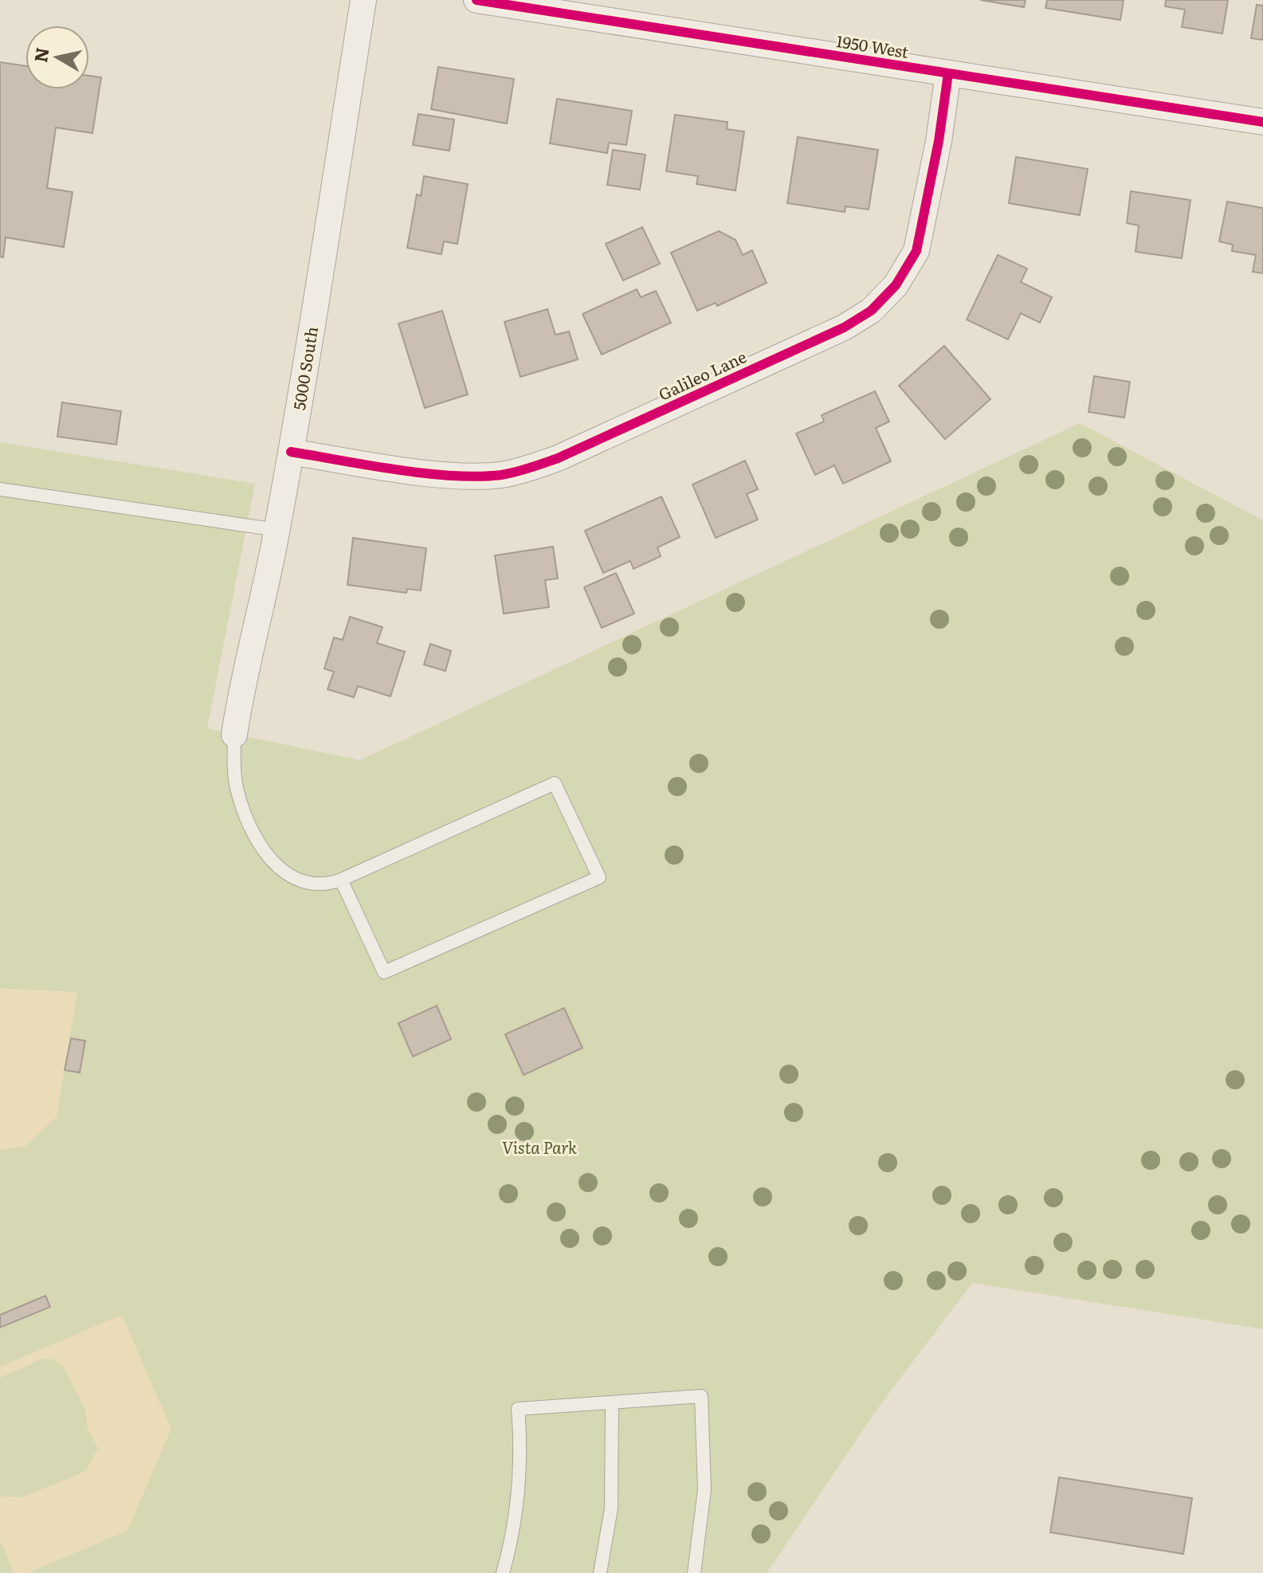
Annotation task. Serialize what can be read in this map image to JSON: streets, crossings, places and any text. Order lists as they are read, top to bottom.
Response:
{
  "streets": {
    "street": ["1950 West", "5000 South", "Galileo Lane"]
  },
  "crossings": [
    ["1950 West", "Galileo Lane"],
    ["5000 South", "Galileo Lane"]
  ],
  "parks": ["Vista Park"],
  "north": "left"
}
